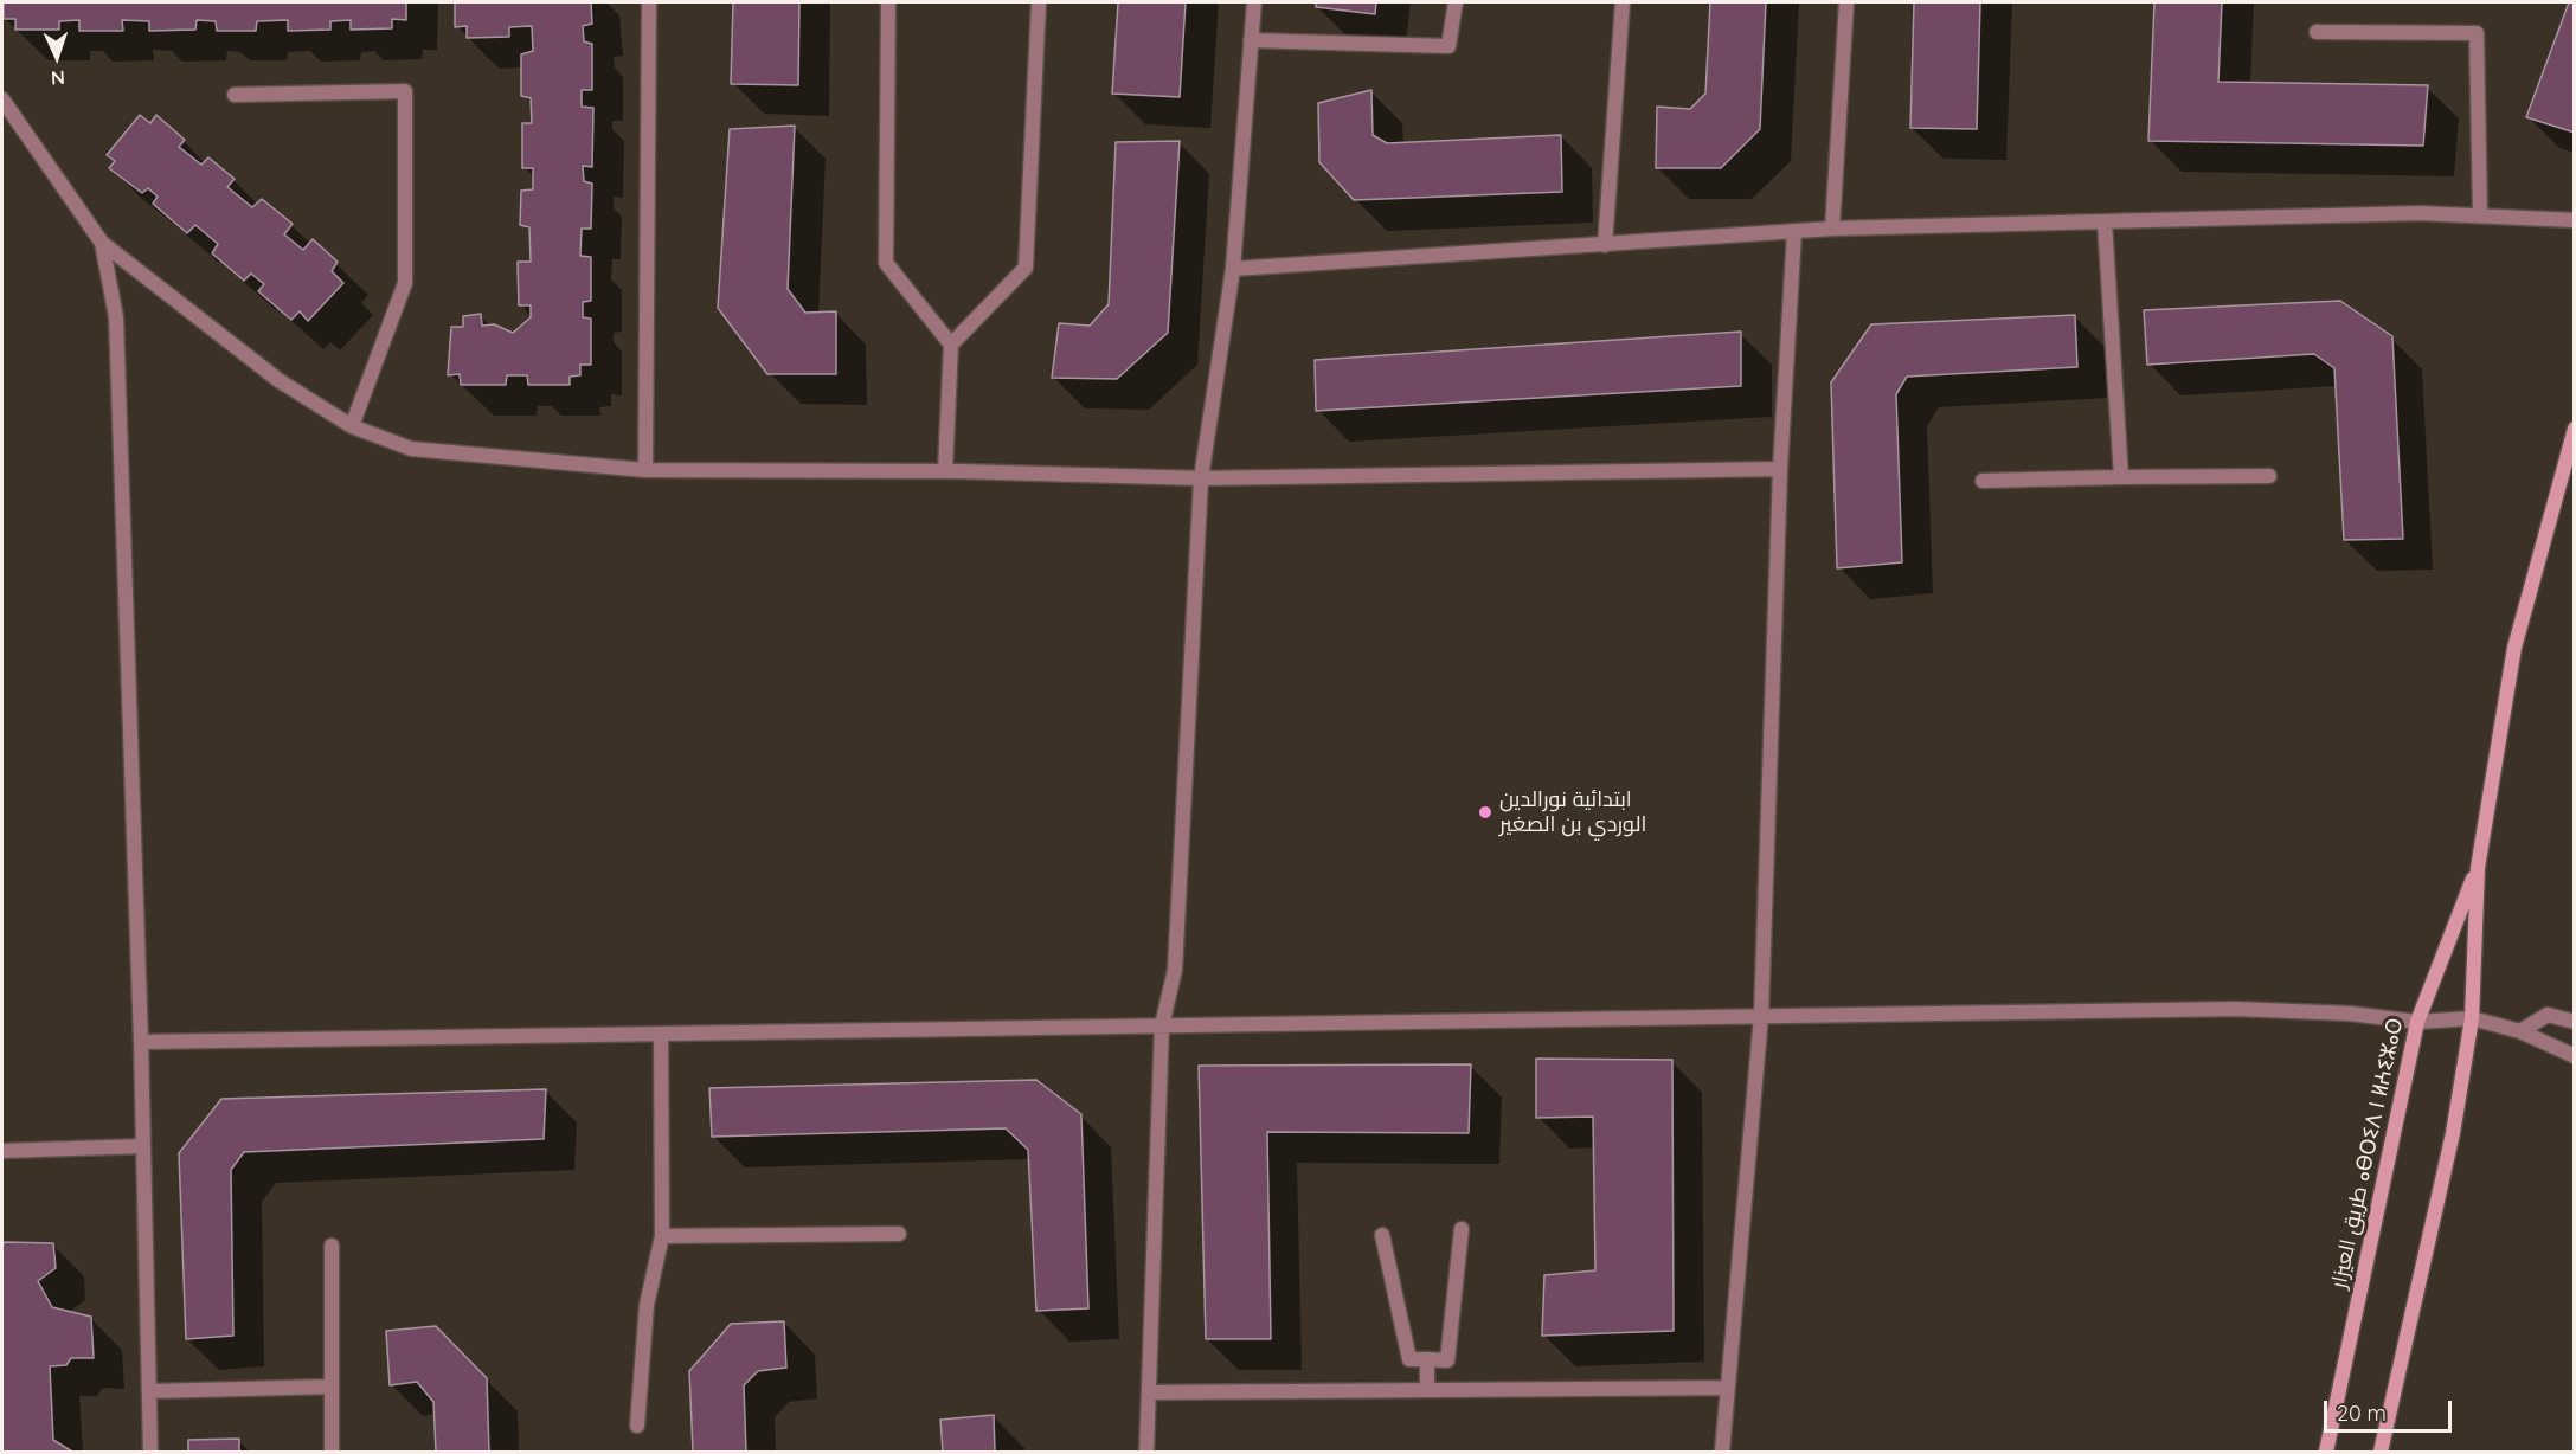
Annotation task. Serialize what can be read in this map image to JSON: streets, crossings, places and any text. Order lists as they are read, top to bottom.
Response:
{
  "streets": {
    "main road": ["طريق العيزار ⴰⴱⵔⵉⴷ ⵏ ⵍⵄⵉⵣⴰⵔ"]
  },
  "places": ["ابتدائية نورالدين الوردي بن الصغير"],
  "scale_bar": "20 m",
  "north": "bottom"
}
